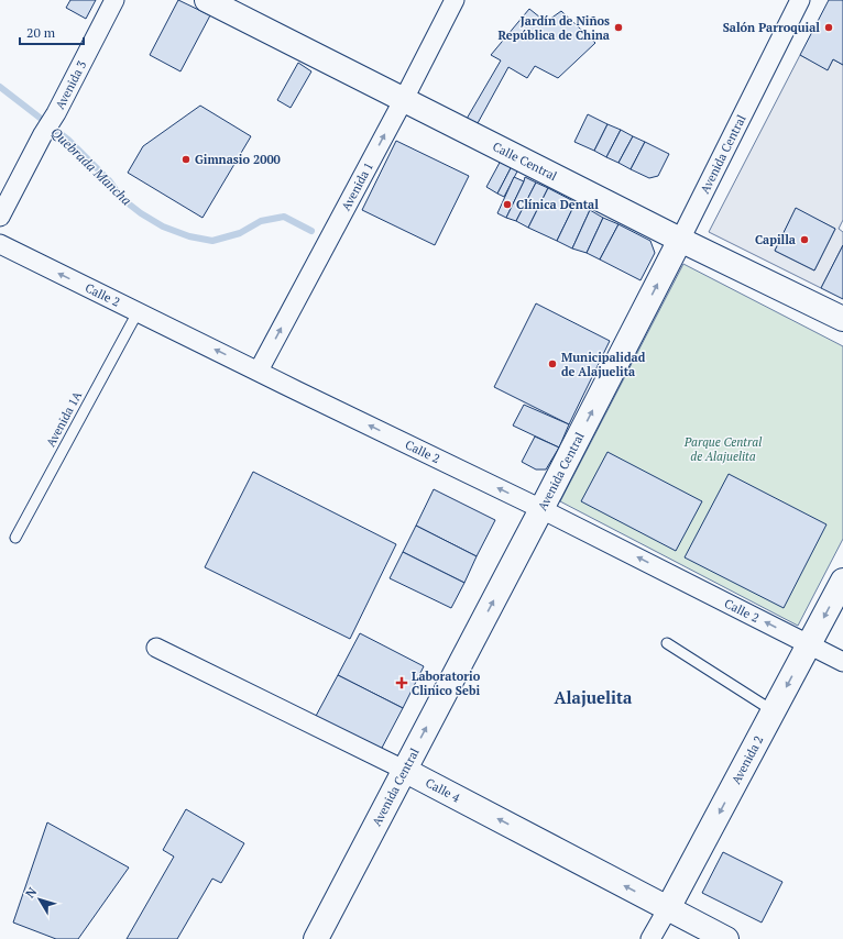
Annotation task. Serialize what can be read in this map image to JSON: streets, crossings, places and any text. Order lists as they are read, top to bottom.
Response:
{
  "streets": {
    "street": [
      "Avenida 3",
      "Avenida Central",
      "Calle Central",
      "Avenida 1",
      "Calle 2",
      "Avenida 2",
      "Calle 4"
    ],
    "lane": ["Avenida 1A"]
  },
  "crossings": [
    ["Avenida Central", "Calle Central"],
    ["Avenida Central", "Calle 2"],
    ["Avenida Central", "Calle 4"],
    ["Calle Central", "Avenida 1"],
    ["Avenida 1", "Calle 2"],
    ["Calle 2", "Avenida 1A"],
    ["Calle 2", "Avenida 2"],
    ["Avenida 2", "Calle 4"]
  ],
  "one_way": [
    "Avenida Central",
    "Avenida 1",
    "Calle 2",
    "Avenida 2",
    "Calle 4"
  ],
  "districts": ["Alajuelita"],
  "water": ["Quebrada Mancha"],
  "parks": ["Parque Central de Alajuelita"],
  "places": {
    "other": [
      "Jardín de Niños República de China",
      "Salón Parroquial",
      "Gimnasio 2000",
      "Clínica Dental",
      "Capilla",
      "Municipalidad de Alajuelita"
    ],
    "health": ["Laboratorio Clinico Sebi"]
  },
  "scale_bar": "20 m",
  "north": "top left"
}
